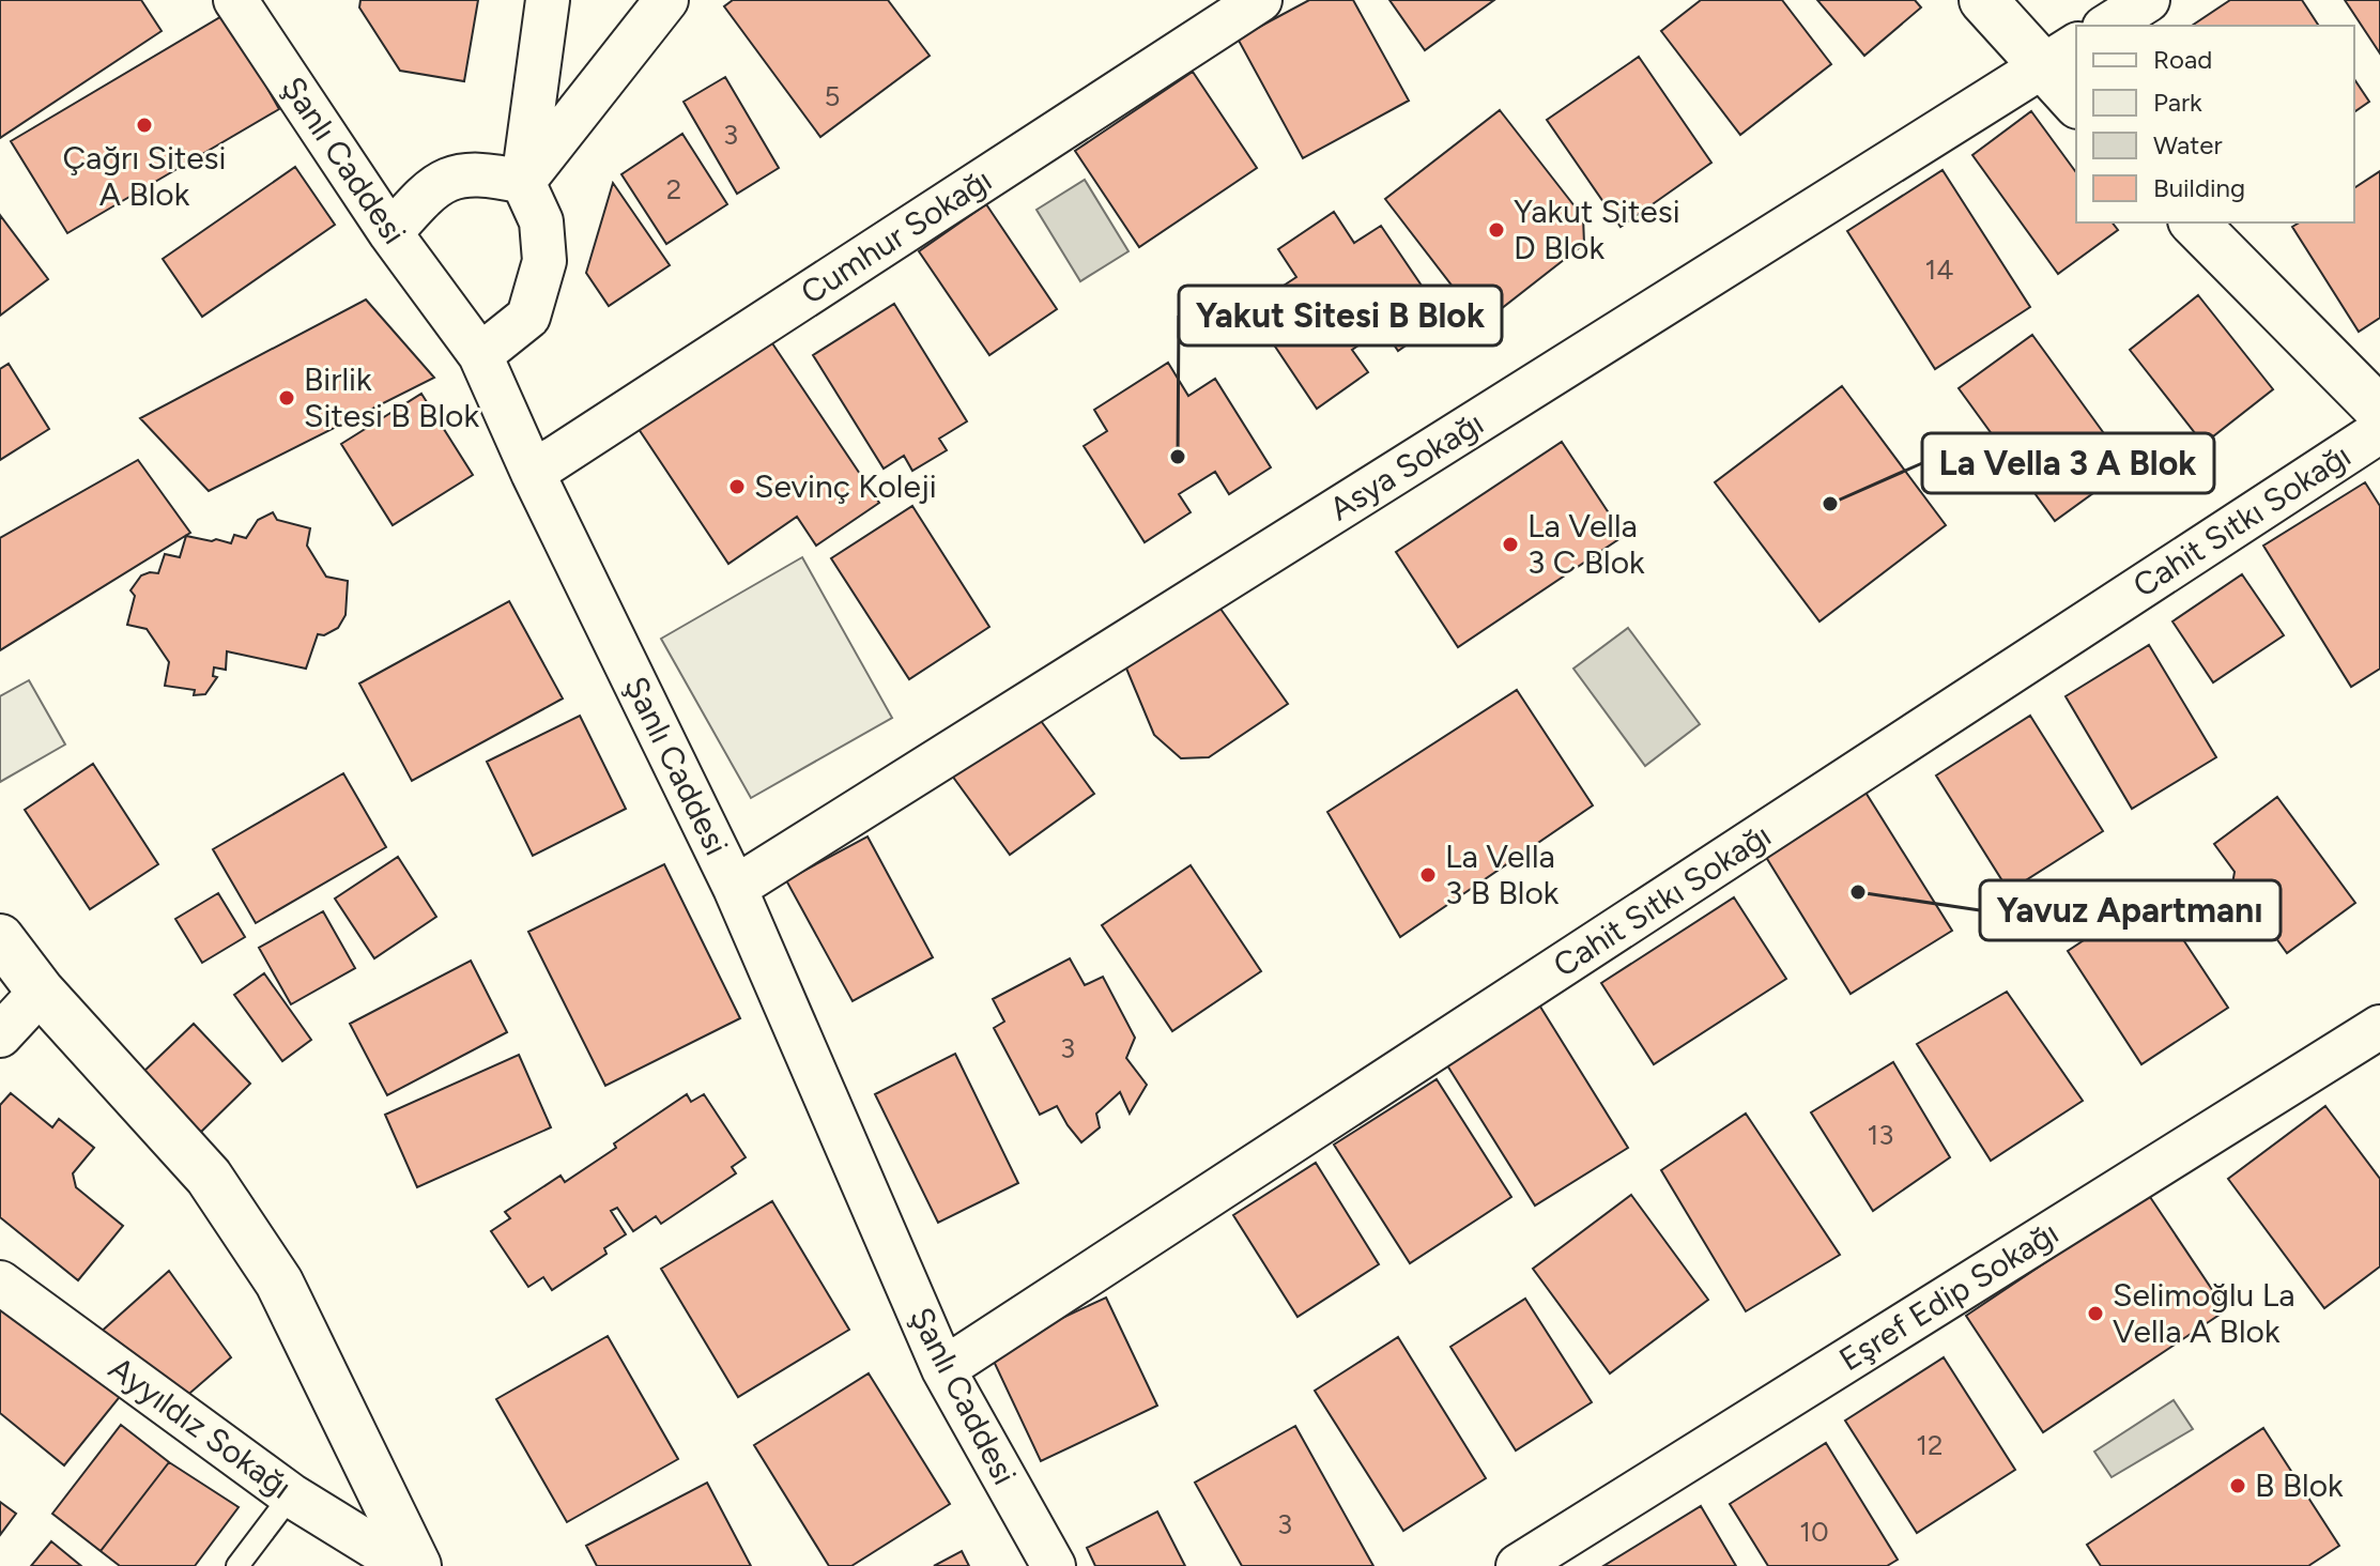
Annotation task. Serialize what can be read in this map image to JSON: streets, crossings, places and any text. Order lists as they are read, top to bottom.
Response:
{
  "streets": {
    "street": [
      "Şanlı Caddesi",
      "Cumhur Sokağı",
      "Asya Sokağı",
      "Cahit Sıtkı Sokağı",
      "Eşref Edip Sokağı",
      "Ayyıldız Sokağı"
    ]
  },
  "crossings": [
    ["Şanlı Caddesi", "Cumhur Sokağı"],
    ["Şanlı Caddesi", "Asya Sokağı"],
    ["Şanlı Caddesi", "Cahit Sıtkı Sokağı"]
  ],
  "places": [
    "Çağrı Sitesi A Blok",
    "Yakut Sitesi D Blok",
    "Birlik Sitesi B Blok",
    "Yakut Sitesi B Blok",
    "Sevinç Koleji",
    "La Vella 3 A Blok",
    "La Vella 3 C Blok",
    "La Vella 3 B Blok",
    "Yavuz Apartmanı",
    "Selimoğlu La Vella A Blok",
    "B Blok"
  ],
  "house_numbers": [
    "5",
    "3",
    "2",
    "14",
    "3",
    "13",
    "12",
    "3",
    "10"
  ],
  "legend": [
    "Road",
    "Park",
    "Water",
    "Building"
  ]
}
